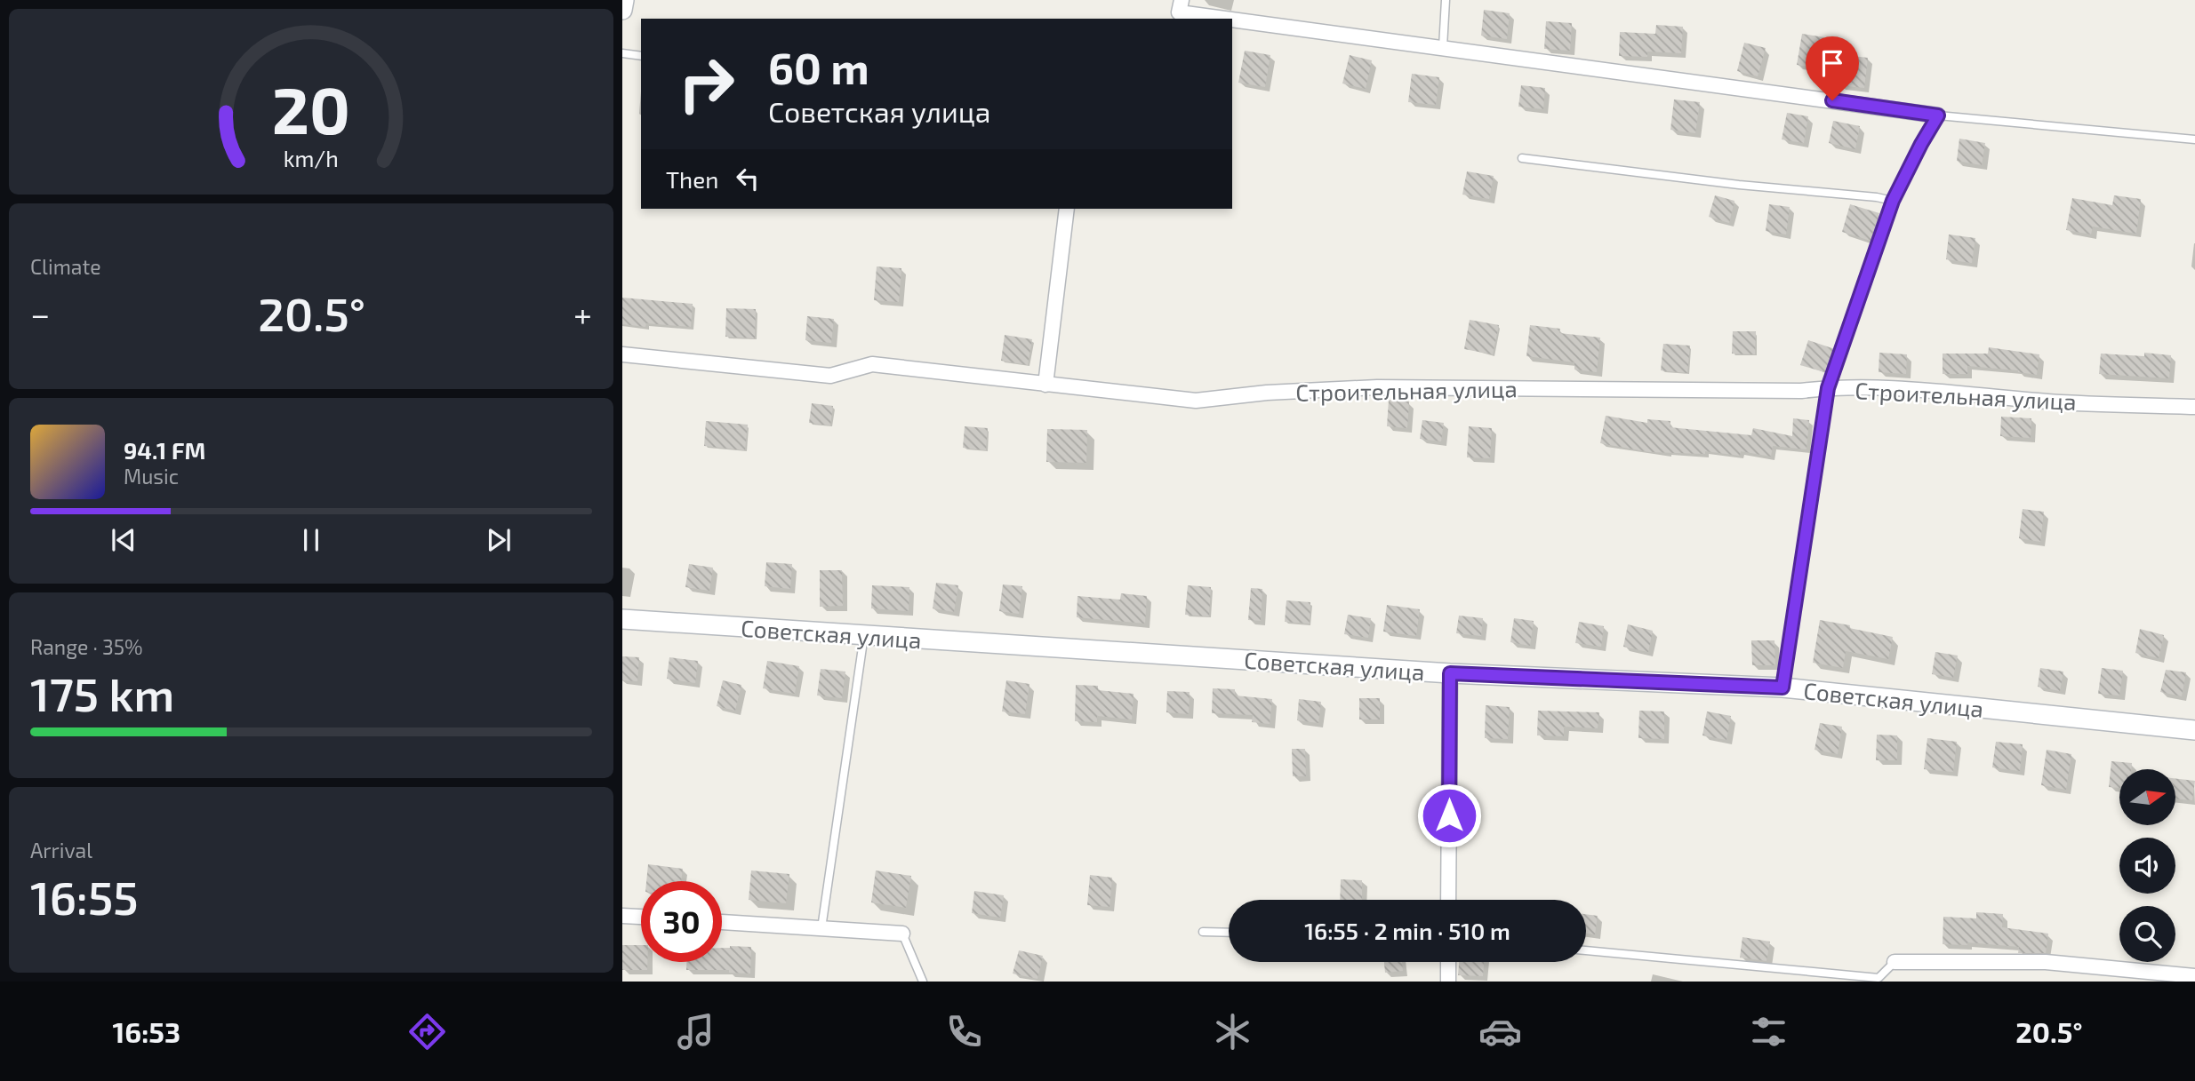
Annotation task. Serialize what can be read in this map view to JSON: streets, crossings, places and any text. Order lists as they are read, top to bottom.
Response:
{
  "streets": {
    "main road": ["Советская улица"],
    "street": ["Строительная улица"]
  },
  "north": "right",
  "page": {
    "turn": ["60 m", "Советская улица"],
    "then": "Then",
    "tile": [
      "Climate",
      ["Range · 35%", "175 km"],
      ["Arrival", "16:55"]
    ],
    "heat": ["−", "20.5°", "+"],
    "song": ["94.1 FM", "Music"],
    "limit": "30",
    "trip": "16:55 · 2 min · 510 m",
    "tabs": ["16:53", "20.5°"],
    "gauge": ["20", "km/h"]
  }
}
